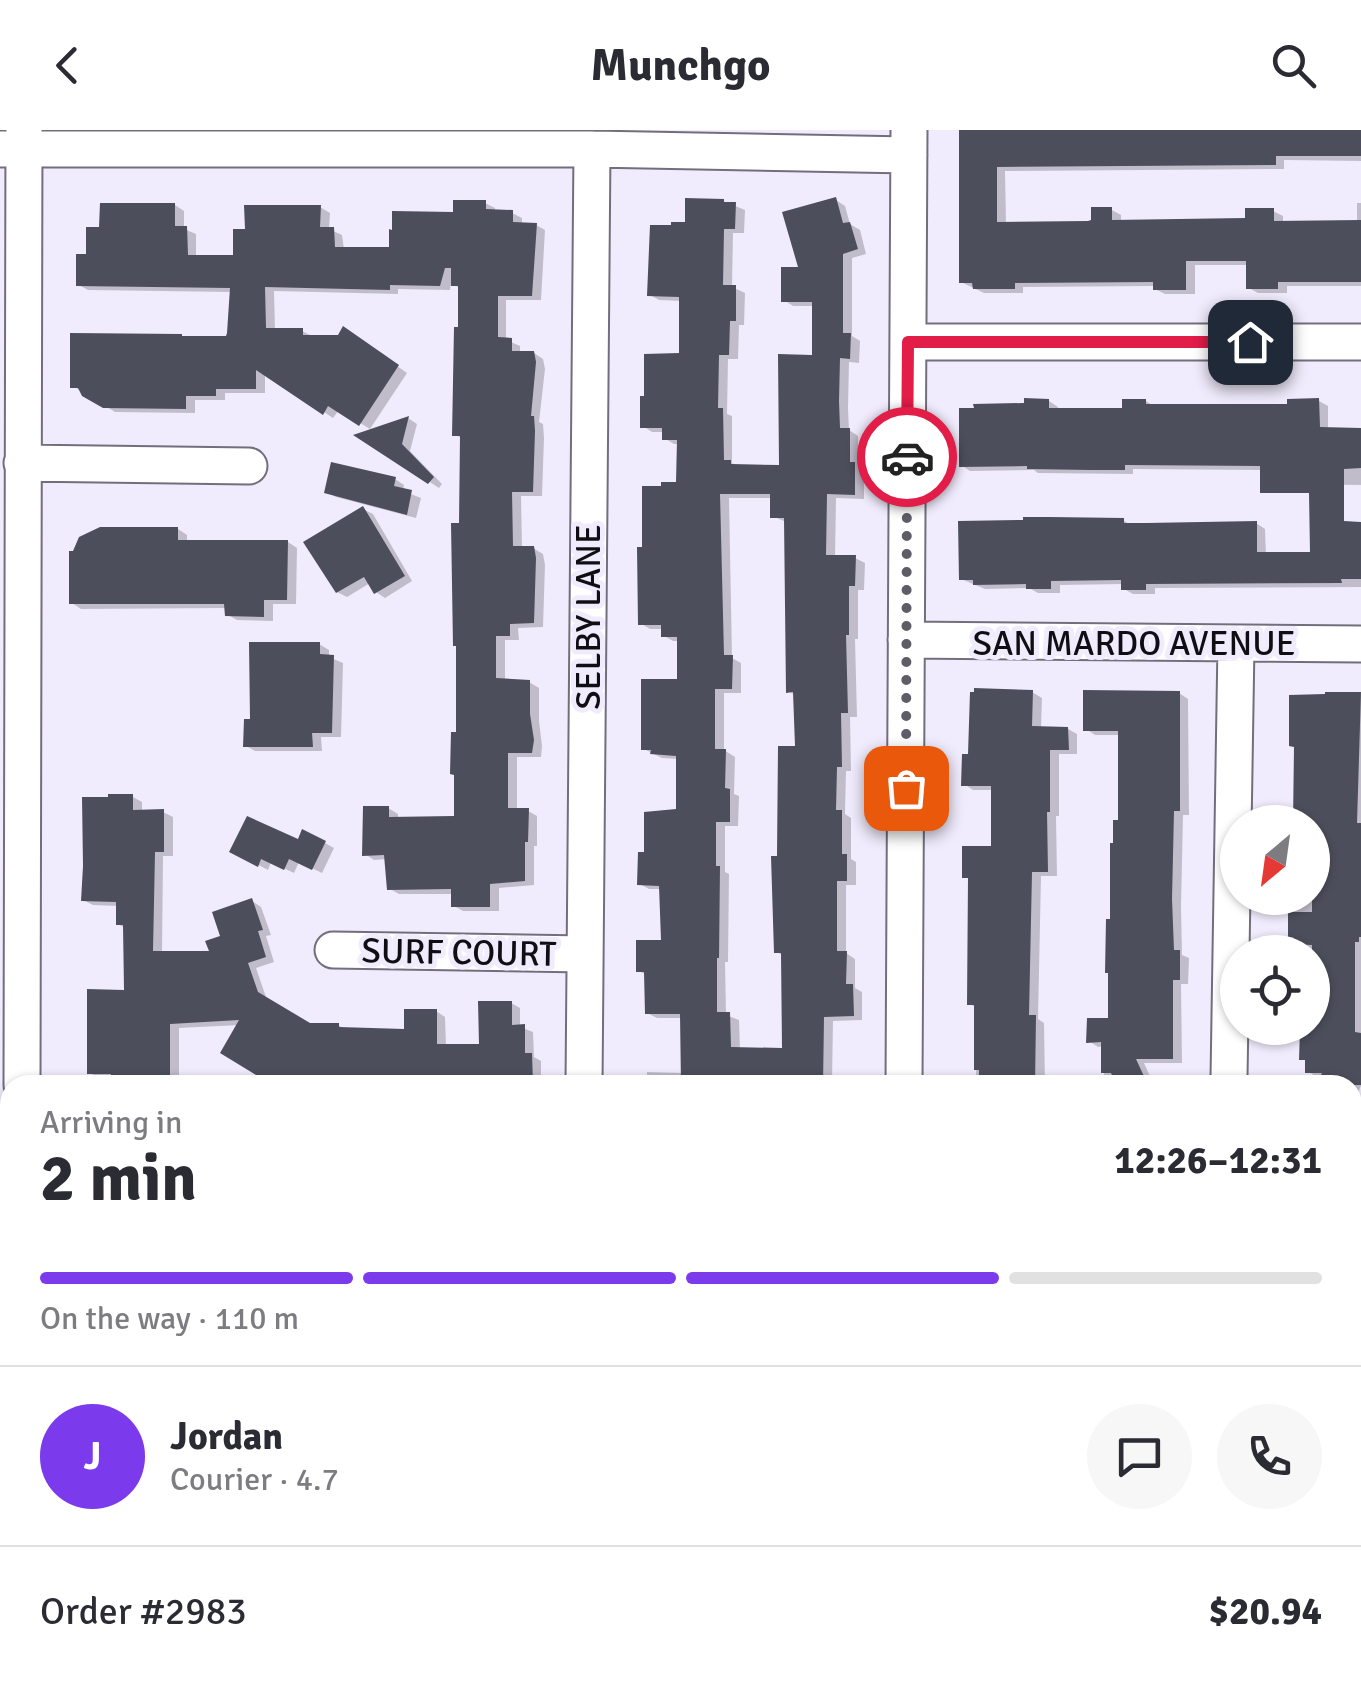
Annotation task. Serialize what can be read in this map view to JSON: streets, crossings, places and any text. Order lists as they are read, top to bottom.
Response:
{
  "streets": {
    "street": ["SELBY LANE", "SAN MARDO AVENUE", "SURF COURT"]
  },
  "crossings": [
    ["SELBY LANE", "SURF COURT"]
  ],
  "north": "bottom left",
  "page": {
    "header": "Munchgo",
    "heading": ["2 min", "Arriving in", "12:26–12:31"],
    "panel": [
      "Jordan",
      "Courier · 4.7",
      "Order #2983",
      "$20.94"
    ],
    "bar": "On the way · 110 m",
    "round": "J"
  }
}
